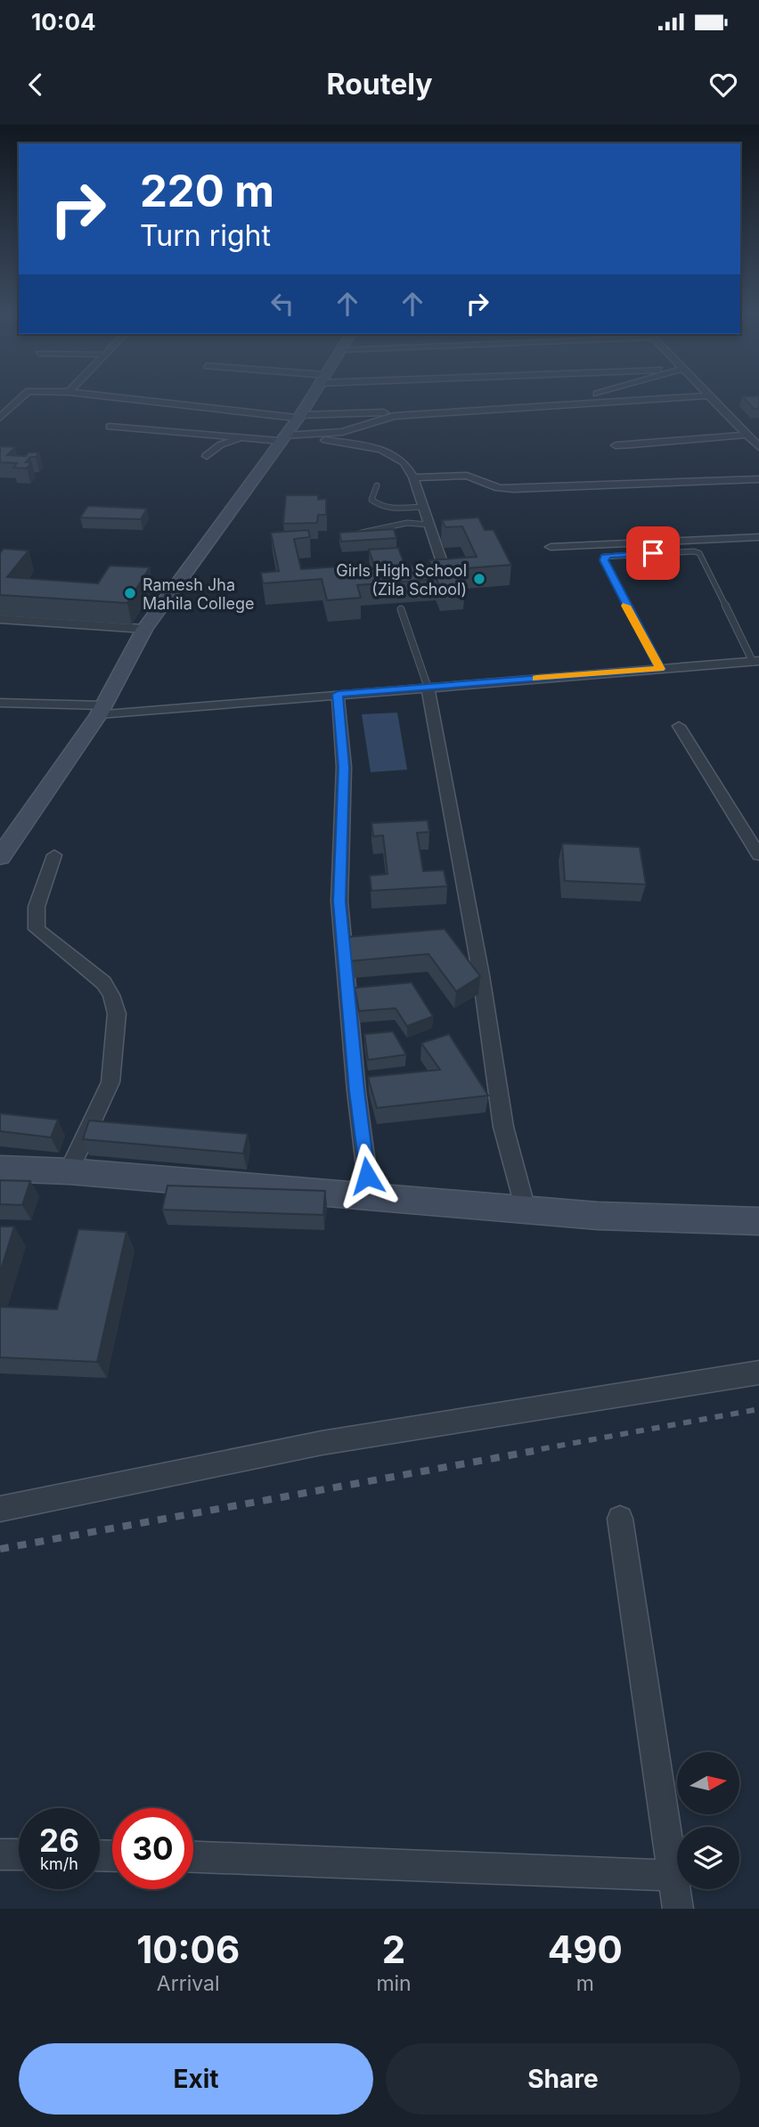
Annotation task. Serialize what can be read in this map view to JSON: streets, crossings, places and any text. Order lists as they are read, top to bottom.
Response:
{
  "places": ["Girls High School (Zila School)", "Ramesh Jha Mahila College"],
  "north": "right",
  "page": {
    "status": "10:04",
    "header": "Routely",
    "turn": ["220 m", "Turn right"],
    "speed": "26 km/h",
    "limit": "30",
    "eta": [
      "10:06",
      "Arrival",
      "2",
      "min",
      "490",
      "m"
    ],
    "buttons": ["Exit", "Share"]
  }
}
